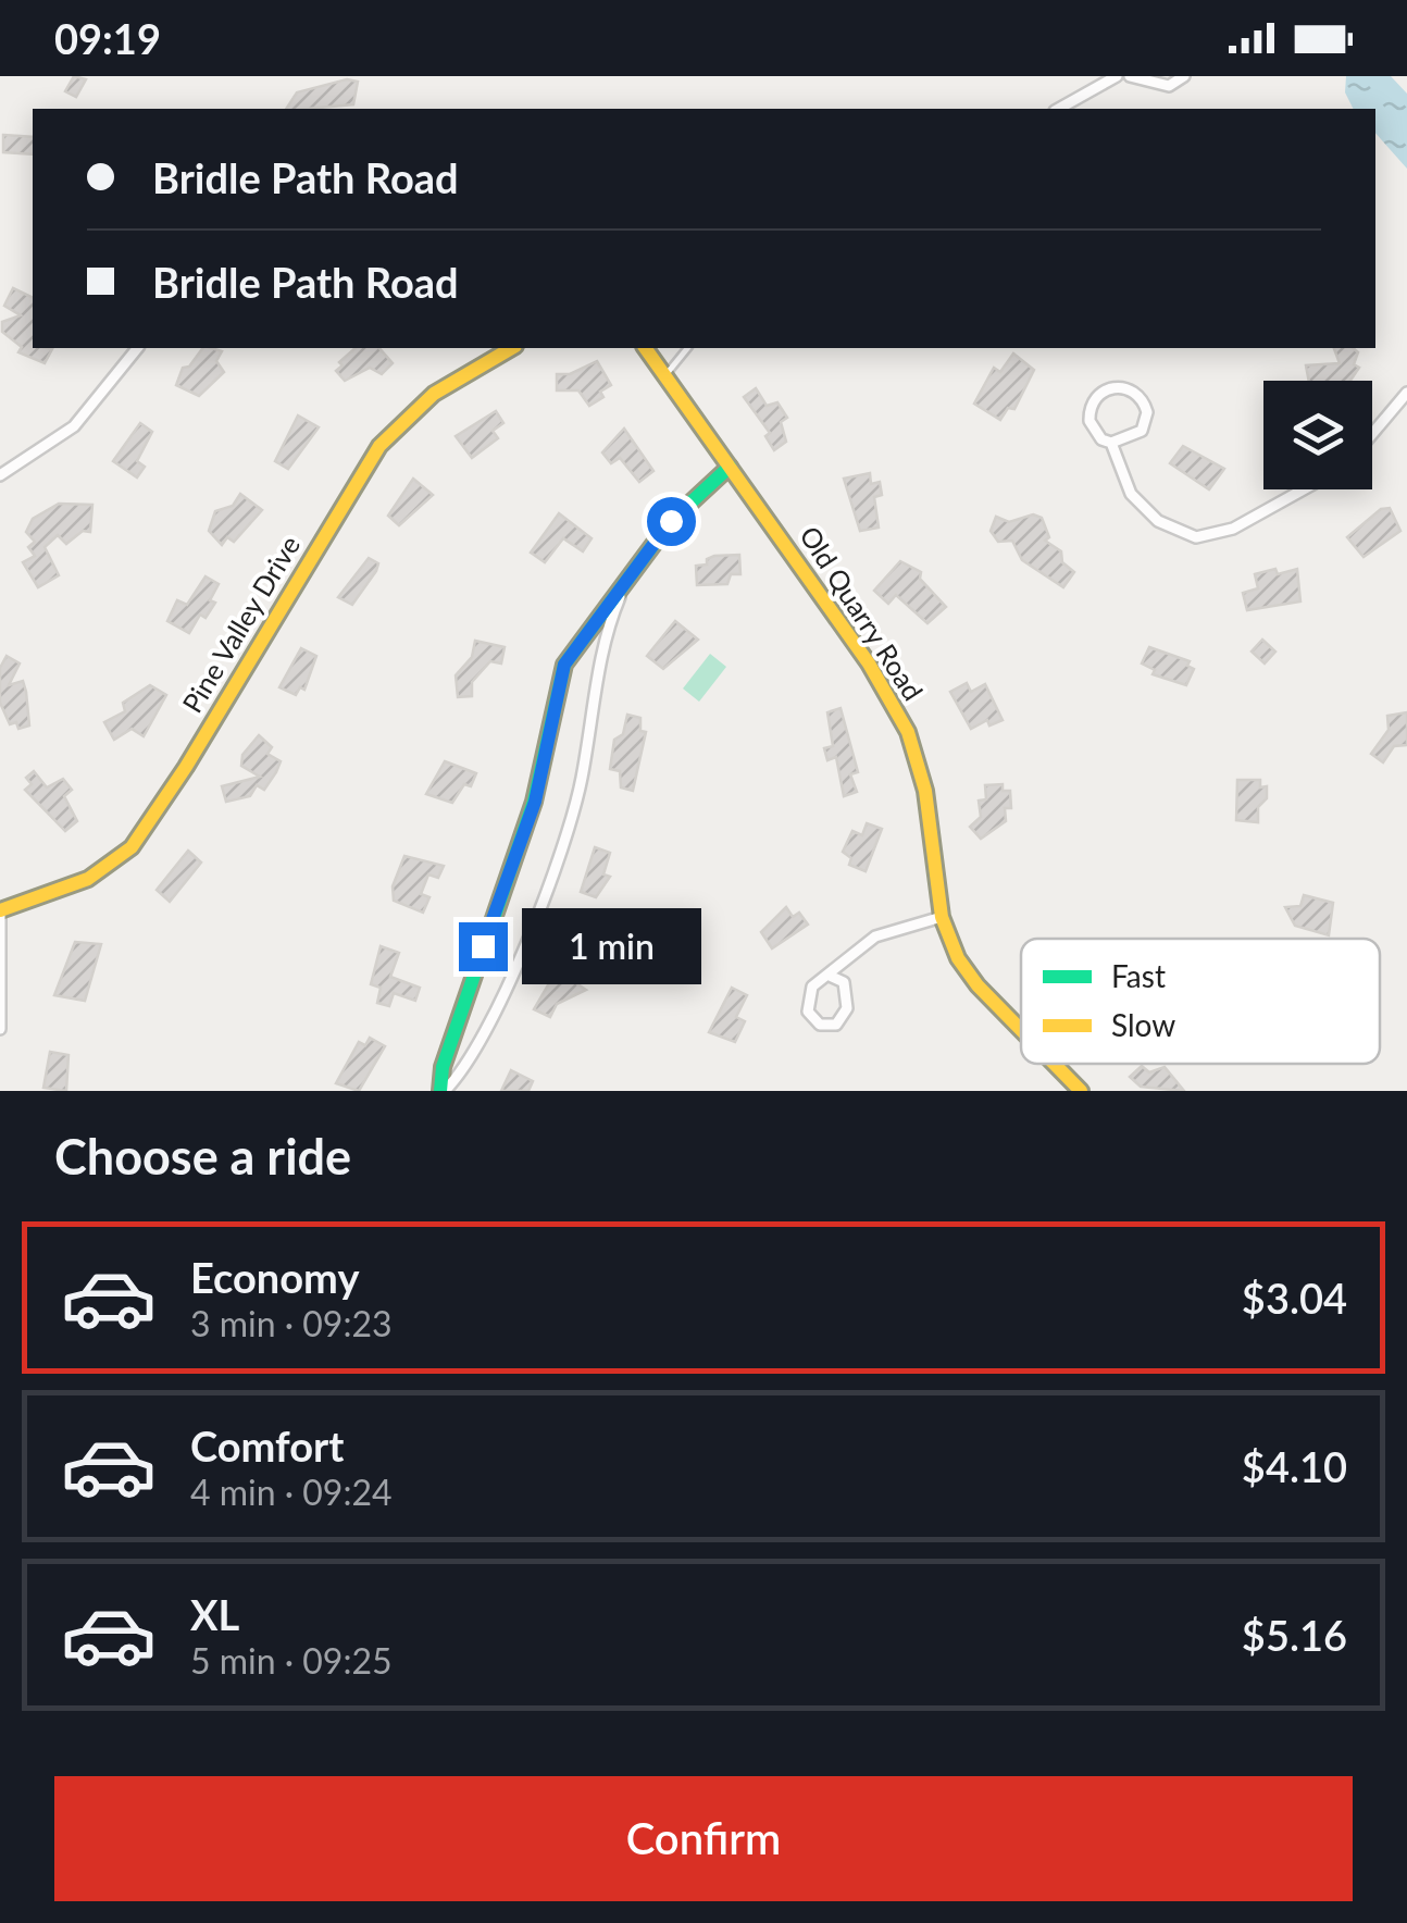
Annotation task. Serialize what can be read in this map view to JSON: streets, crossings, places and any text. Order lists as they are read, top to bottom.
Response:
{
  "streets": {
    "street": ["Old Quarry Road", "Pine Valley Drive"]
  },
  "legend": ["Fast", "Slow"],
  "page": {
    "status": "09:19",
    "banner": ["Bridle Path Road", "Bridle Path Road"],
    "bubble": "1 min",
    "heading": "Choose a ride",
    "list": [
      {
        "name": "Economy",
        "note": "3 min · 09:23",
        "value": "$3.04"
      },
      {
        "name": "Comfort",
        "note": "4 min · 09:24",
        "value": "$4.10"
      },
      {
        "name": "XL",
        "note": "5 min · 09:25",
        "value": "$5.16"
      }
    ],
    "buttons": "Confirm"
  }
}
